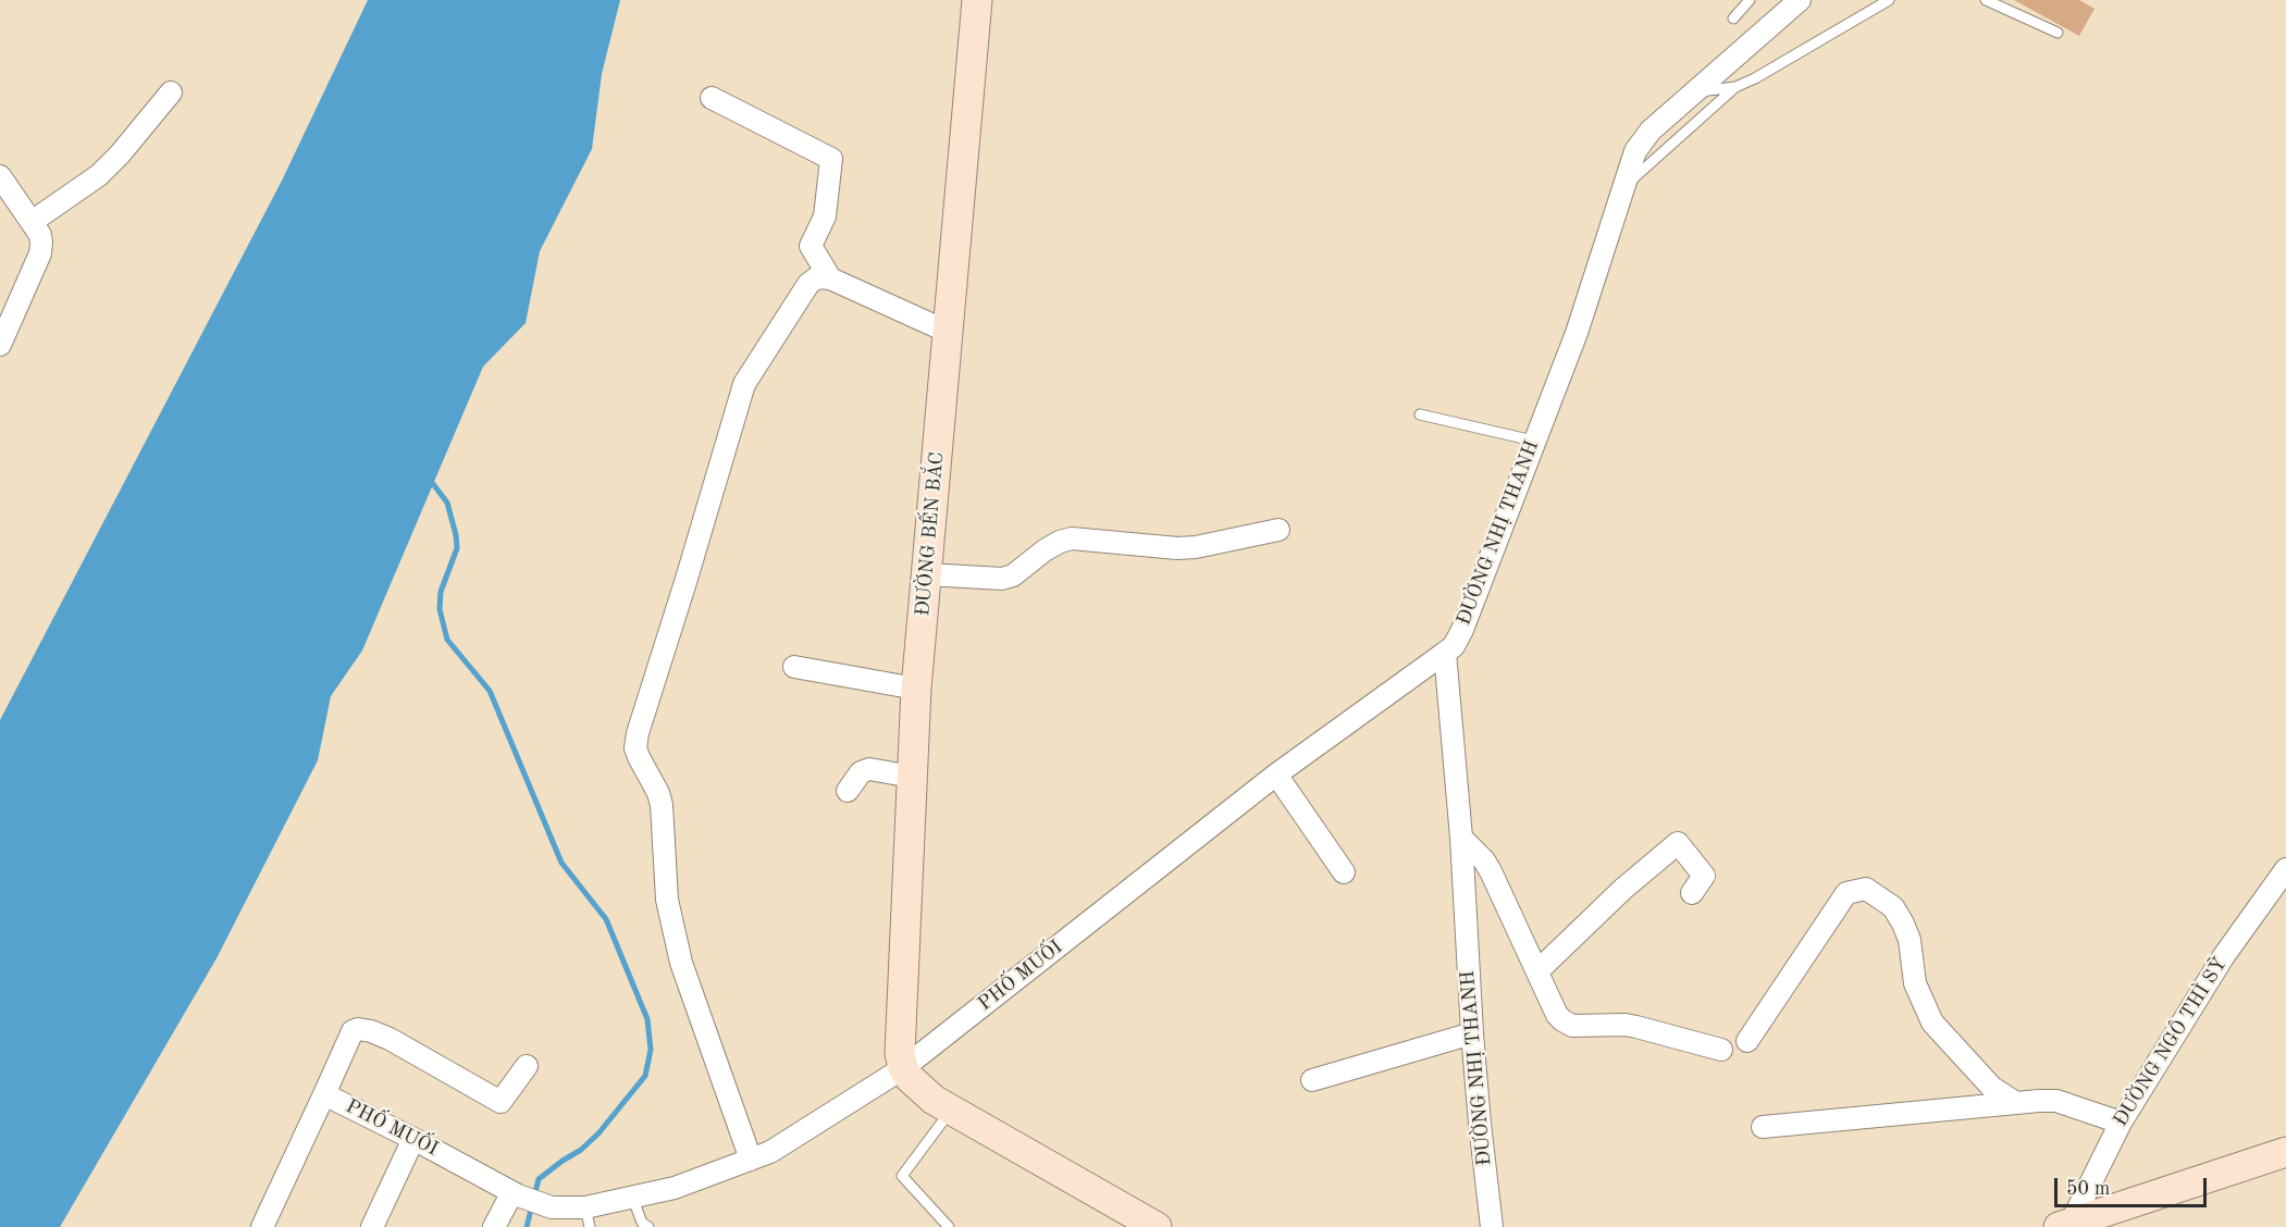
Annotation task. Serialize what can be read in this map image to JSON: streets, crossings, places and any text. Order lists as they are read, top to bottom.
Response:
{
  "streets": {
    "main road": ["ĐƯỜNG BẾN BẮC"],
    "street": ["ĐƯỜNG NHỊ THANH", "PHỐ MUỐI", "ĐƯỜNG NGÔ THÌ SỸ"]
  },
  "crossings": [
    ["ĐƯỜNG NHỊ THANH", "PHỐ MUỐI"],
    ["ĐƯỜNG BẾN BẮC", "PHỐ MUỐI"]
  ],
  "scale_bar": "50 m"
}
